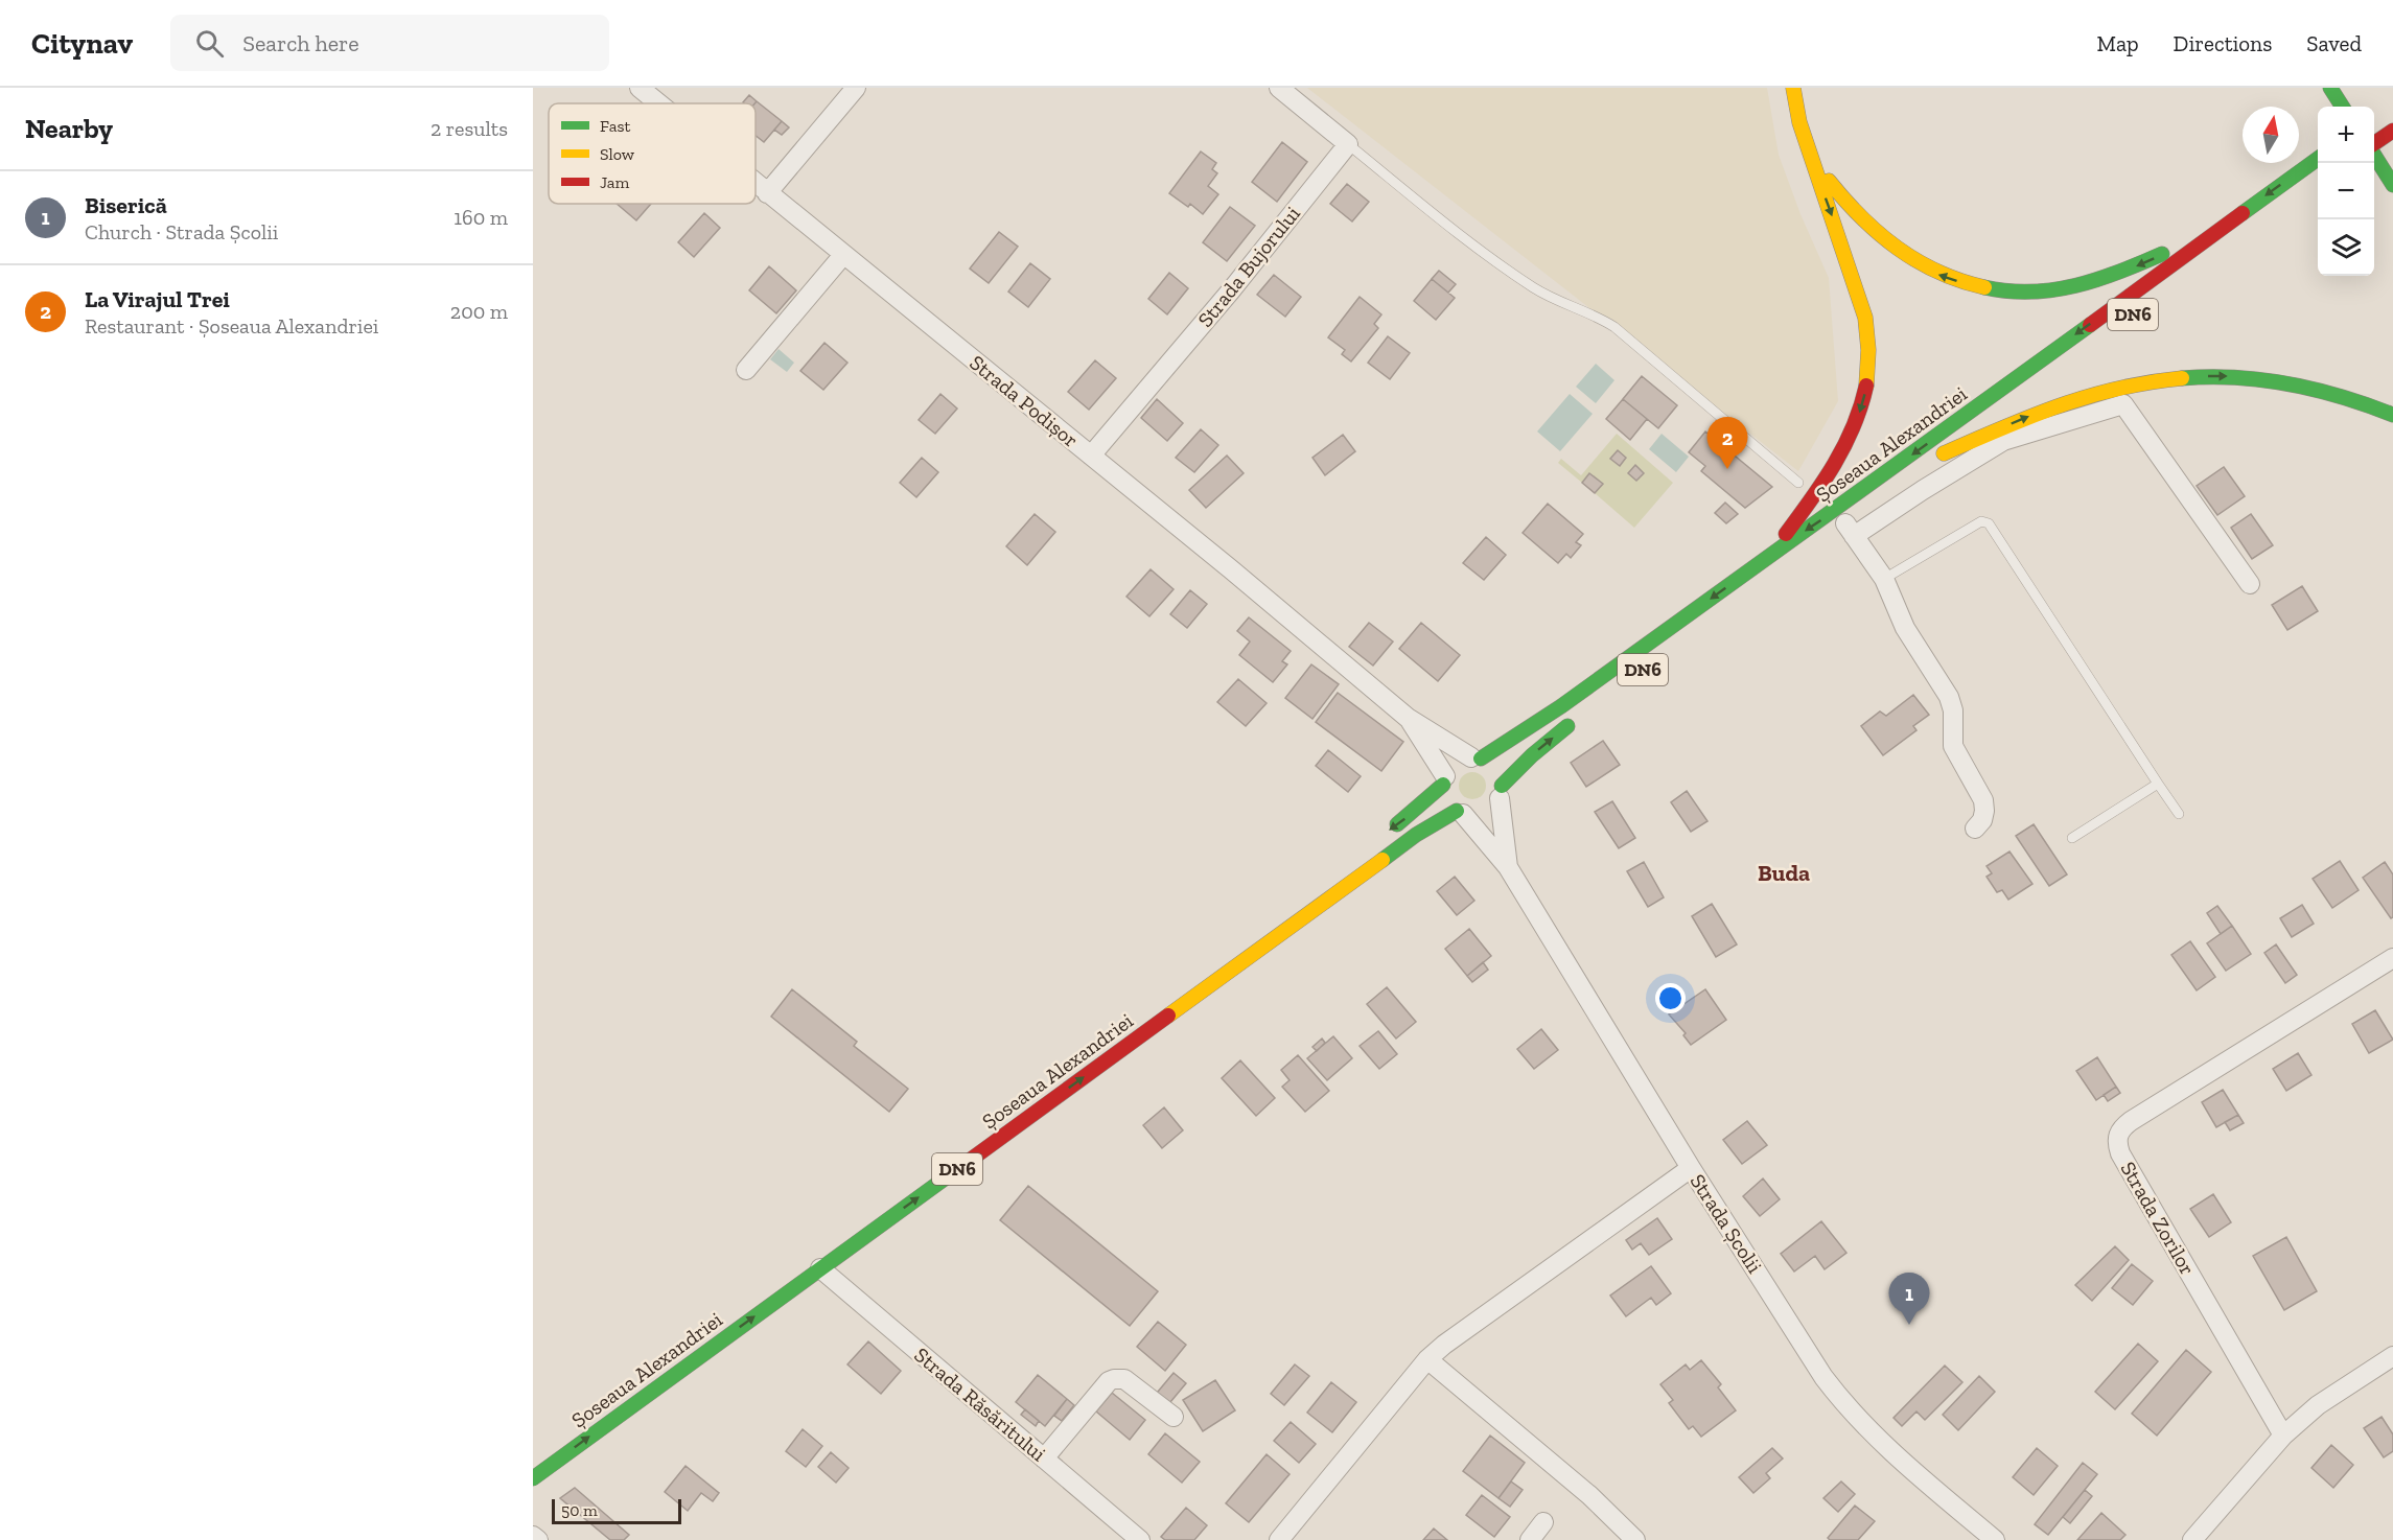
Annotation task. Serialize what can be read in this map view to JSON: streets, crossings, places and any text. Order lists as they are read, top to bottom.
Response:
{
  "streets": {
    "highway": ["DN6", "Șoseaua Alexandriei"],
    "street": [
      "Strada Bujorului",
      "Strada Podișor",
      "Strada Zorilor",
      "Strada Școlii",
      "Strada Răsăritului"
    ]
  },
  "crossings": [
    ["Strada Bujorului", "Strada Podișor"],
    ["Strada Podișor", "Șoseaua Alexandriei"],
    ["Strada Podișor", "Strada Școlii"],
    ["Șoseaua Alexandriei", "Strada Școlii"],
    ["Șoseaua Alexandriei", "Strada Răsăritului"]
  ],
  "districts": ["Buda"],
  "legend": ["Fast", "Slow", "Jam"],
  "scale_bar": "50 m",
  "north": "top",
  "page": {
    "header": "Citynav",
    "search": "Search here",
    "nav": ["Map", "Directions", "Saved"],
    "heading": ["Nearby", "2 results"],
    "map_buttons": ["+", "−"],
    "list": [
      {
        "mark": "1",
        "name": "Biserică",
        "note": "Church · Strada Școlii",
        "value": "160 m"
      },
      {
        "mark": "2",
        "name": "La Virajul Trei",
        "note": "Restaurant · Șoseaua Alexandriei",
        "value": "200 m"
      }
    ],
    "pins": ["2", "1"],
    "scale": "50 m"
  }
}
